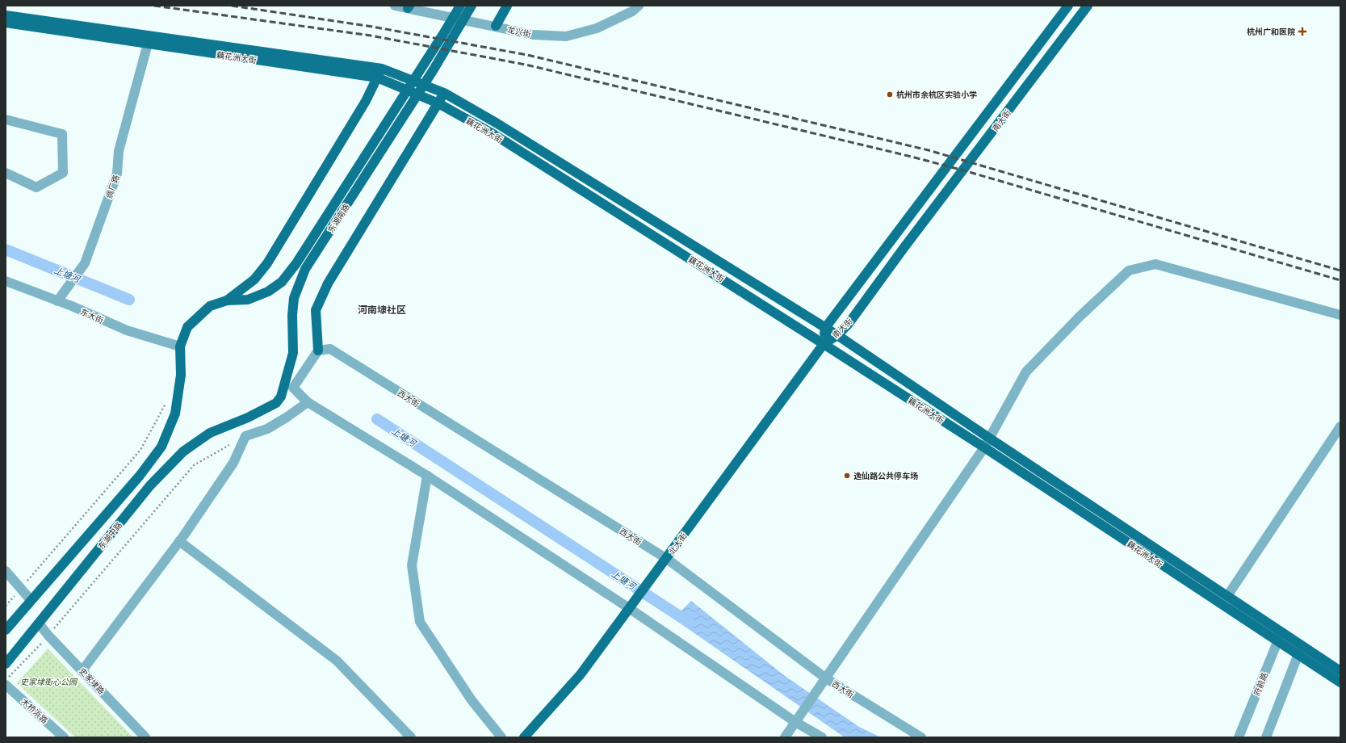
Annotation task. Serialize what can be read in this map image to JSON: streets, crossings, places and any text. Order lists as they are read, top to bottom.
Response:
{
  "streets": {
    "main road": [
      "藕花洲大街",
      "南大街",
      "东湖南路",
      "东湖中路",
      "北大街"
    ],
    "street": [
      "龙兴街",
      "绸厂路",
      "东大街",
      "西大街",
      "史家埭路",
      "府前路",
      "木桥浜路"
    ]
  },
  "crossings": [
    ["藕花洲大街", "南大街"],
    ["藕花洲大街", "绸厂路"],
    ["藕花洲大街", "北大街"],
    ["藕花洲大街", "府前路"],
    ["南大街", "北大街"],
    ["绸厂路", "东大街"],
    ["东湖南路", "东湖中路"],
    ["东大街", "东湖中路"],
    ["西大街", "北大街"],
    ["东湖中路", "史家埭路"]
  ],
  "districts": ["河南埭社区"],
  "water": ["上塘河"],
  "parks": ["史家埭街心公园"],
  "places": {
    "health": ["杭州广和医院"],
    "other": ["杭州市余杭区实验小学", "逸仙路公共停车场"]
  }
}
